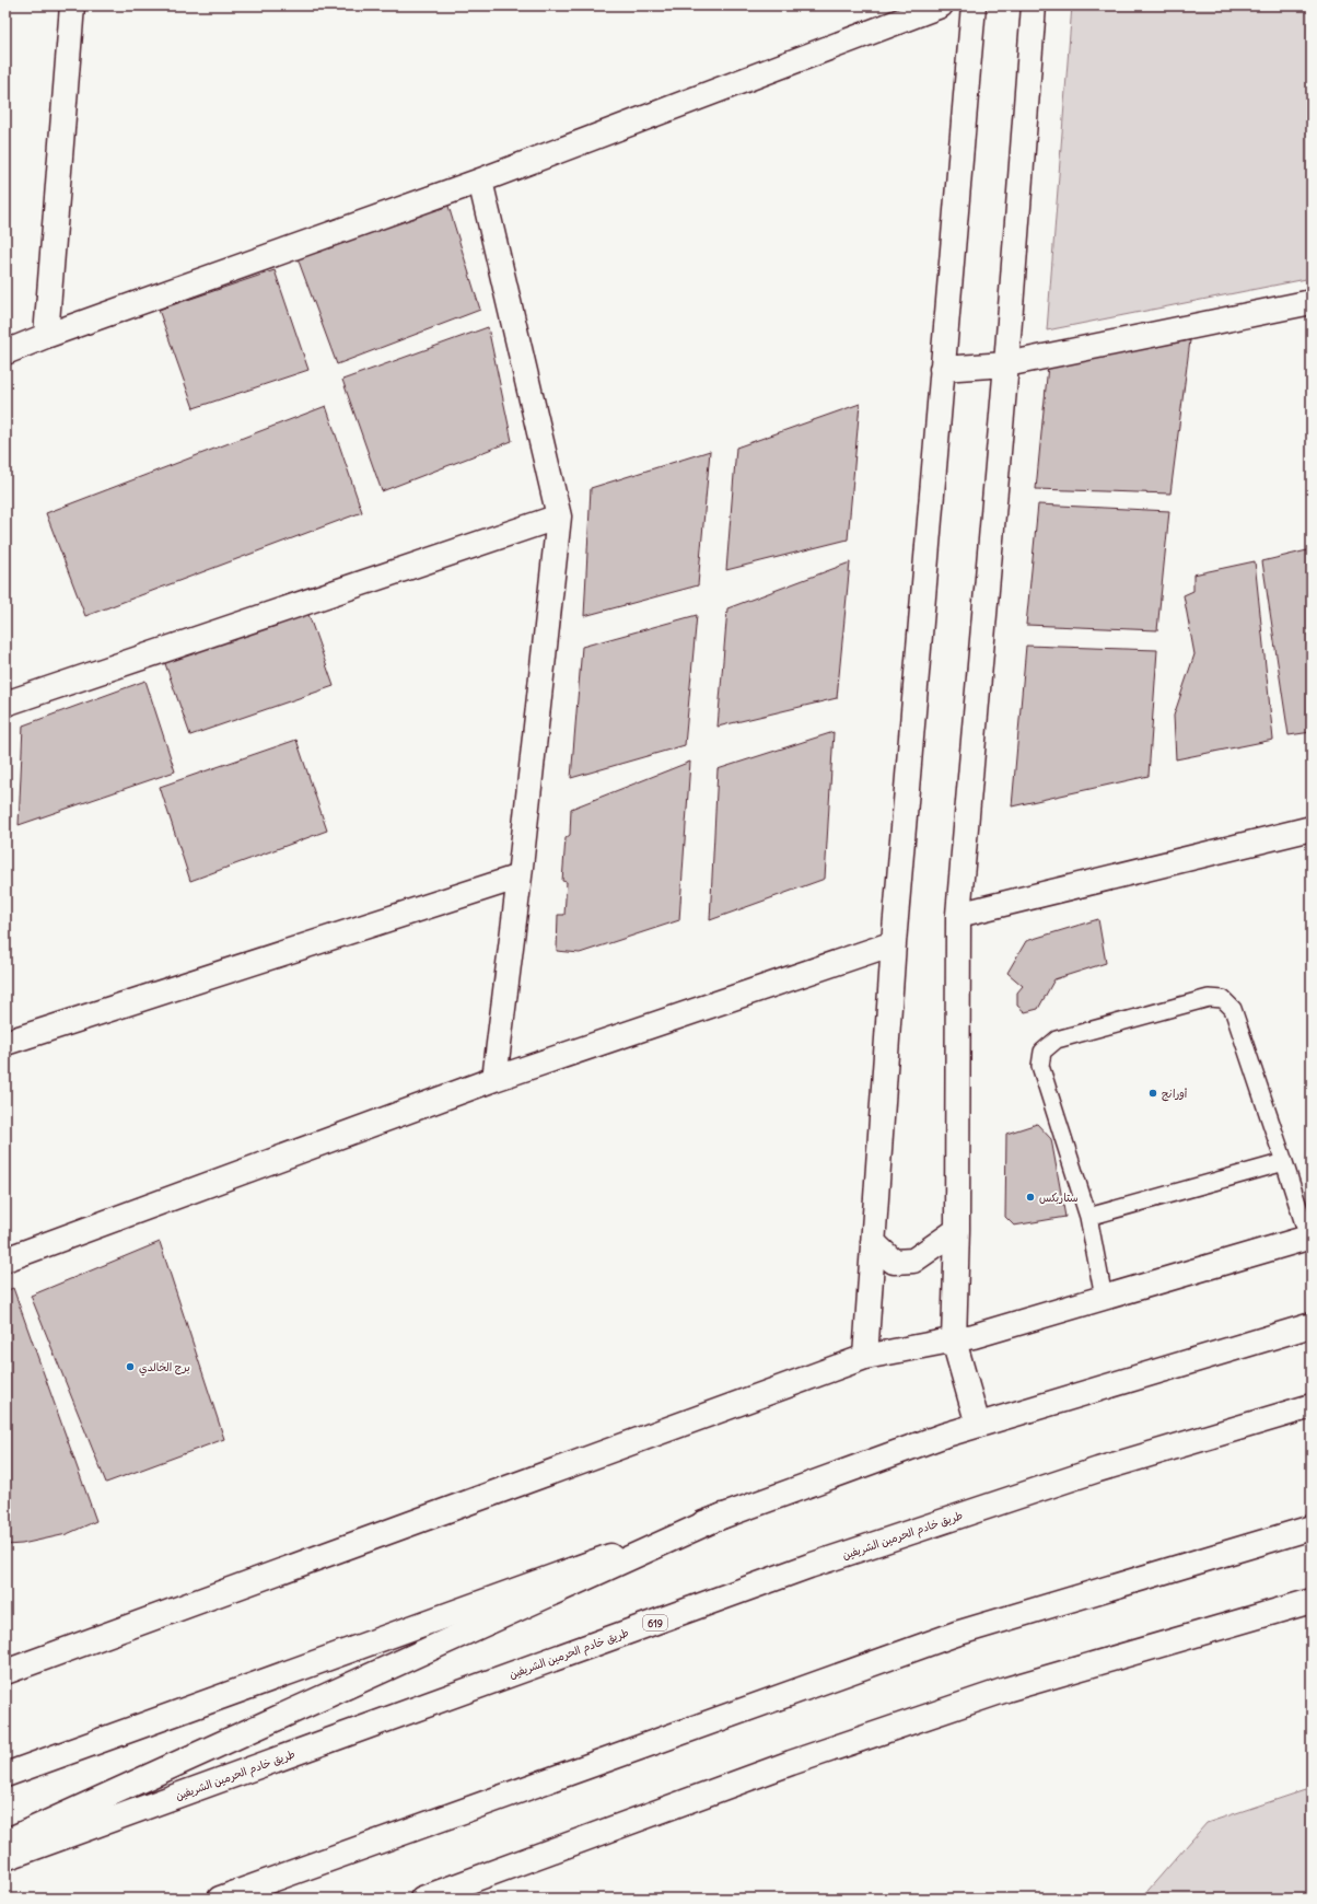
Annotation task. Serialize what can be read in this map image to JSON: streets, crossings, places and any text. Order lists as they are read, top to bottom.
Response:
{
  "streets": {
    "main road": ["طريق خادم الحرمين الشريفين", "619"]
  },
  "places": ["أورانج", "ستاربكس", "برج الخالدي"]
}
